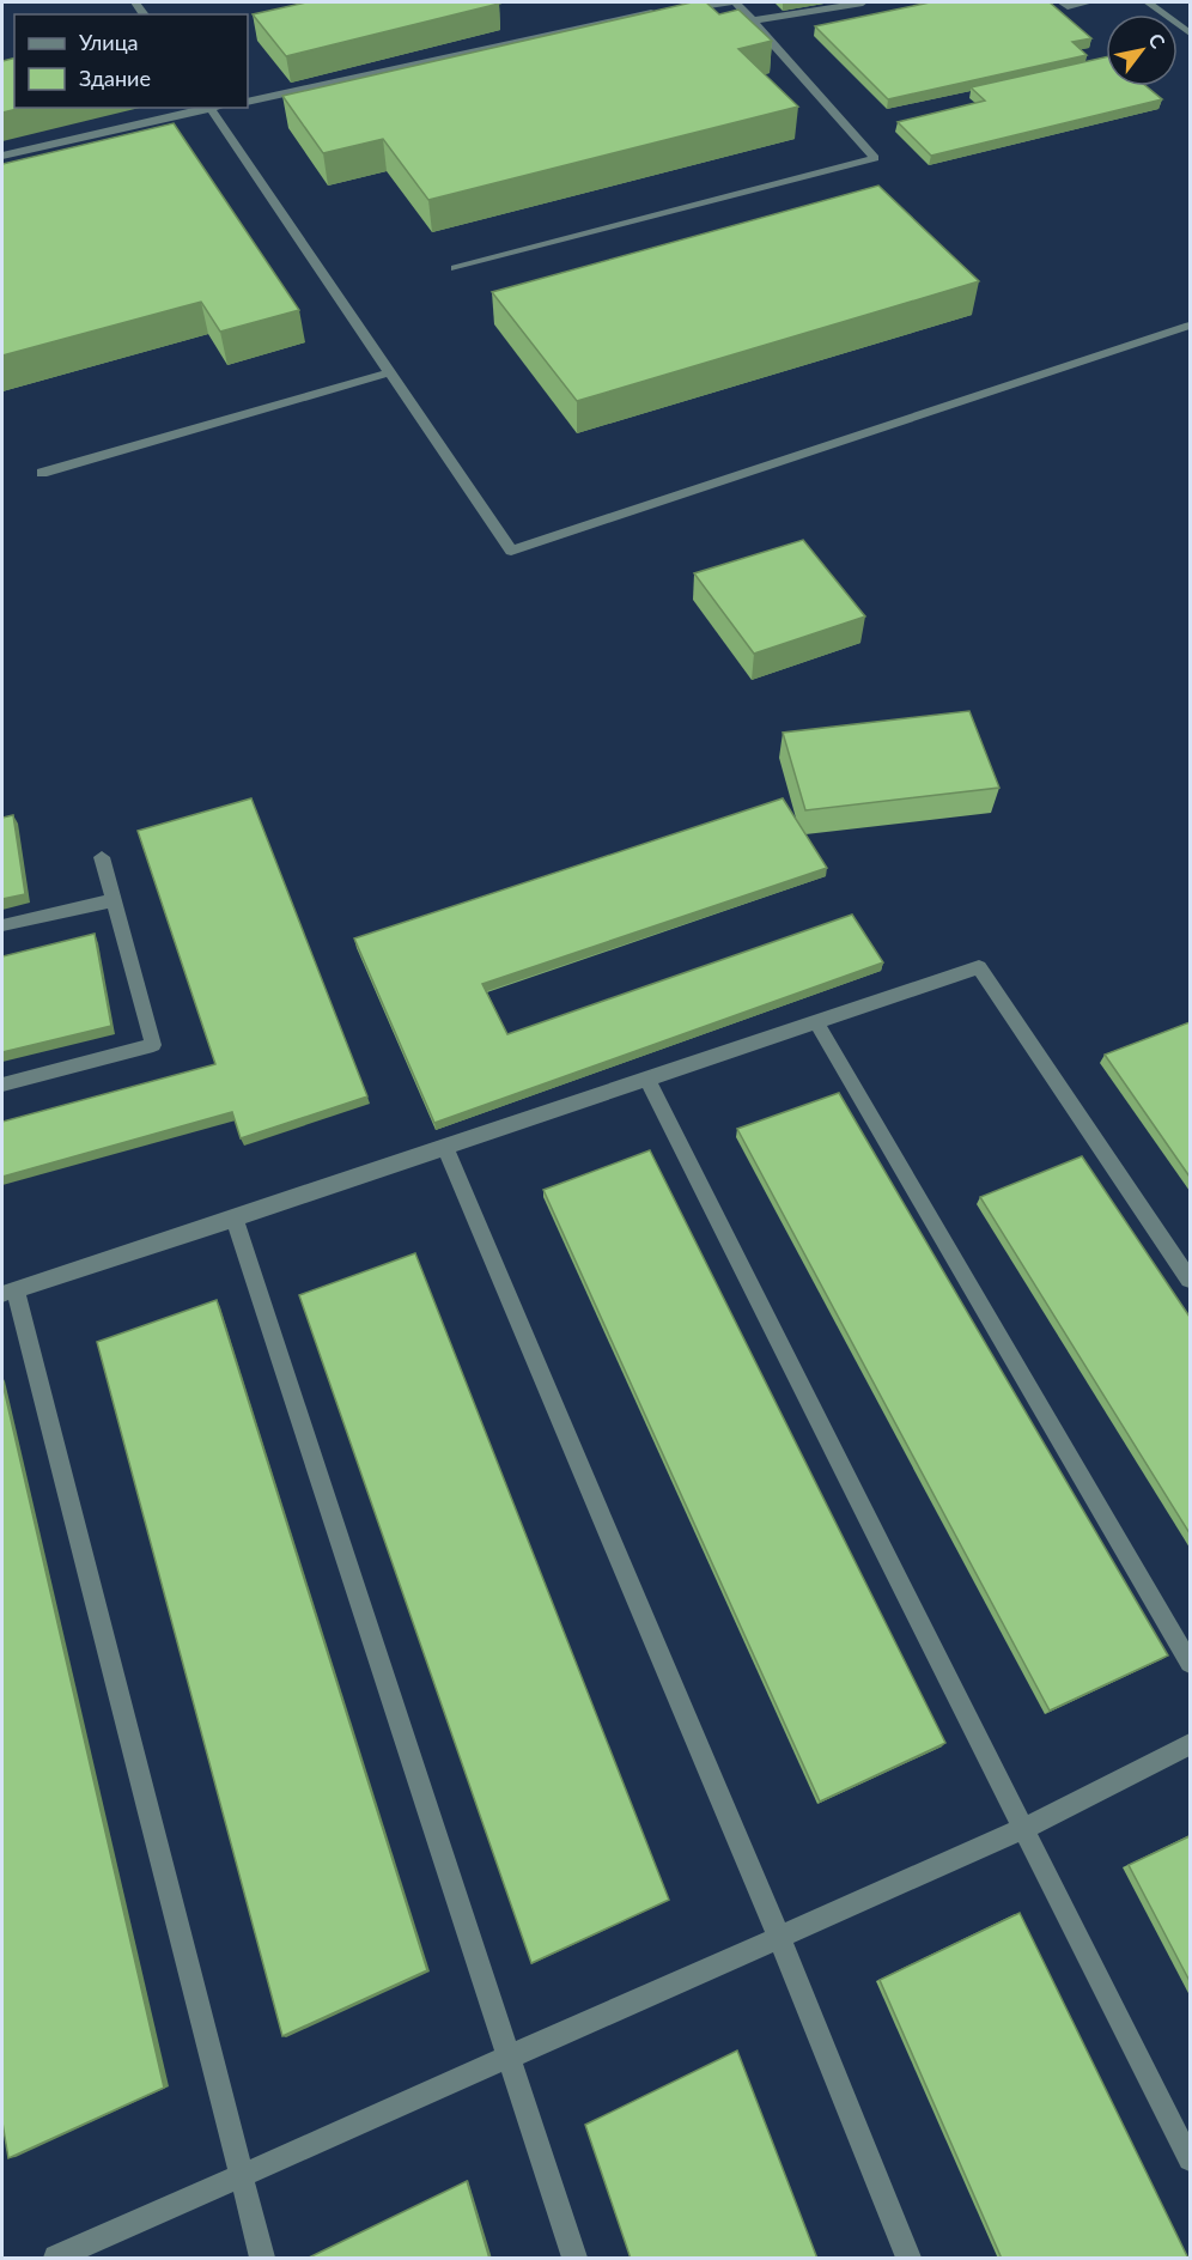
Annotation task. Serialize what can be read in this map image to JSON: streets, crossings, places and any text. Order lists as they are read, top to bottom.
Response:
{
  "legend": ["Улица", "Здание"],
  "north": "top right"
}
